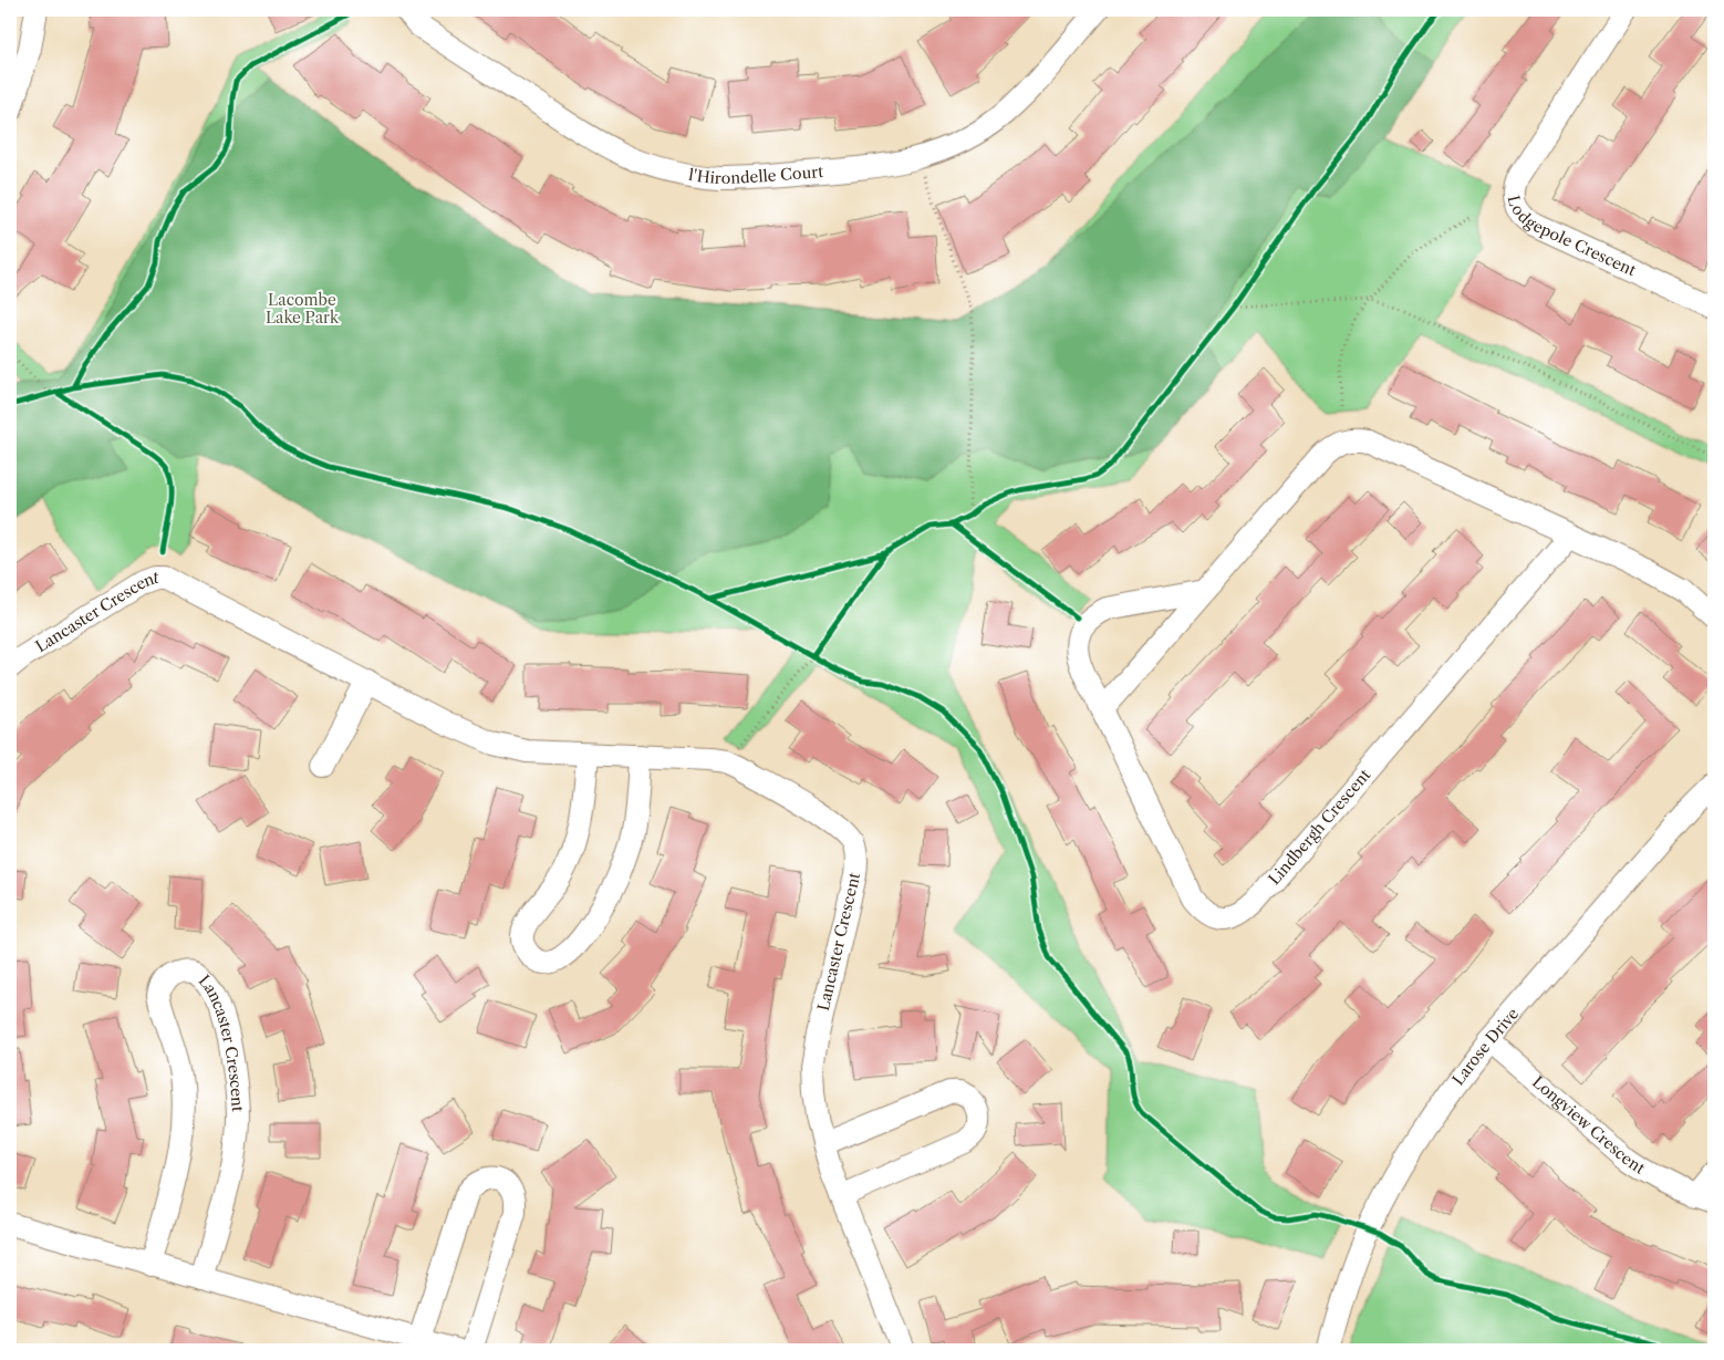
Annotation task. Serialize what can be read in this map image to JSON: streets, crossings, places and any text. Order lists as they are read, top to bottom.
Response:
{
  "streets": {
    "street": [
      "l'Hirondelle Court",
      "Lodgepole Crescent",
      "Lancaster Crescent",
      "Lindbergh Crescent",
      "Larose Drive",
      "Longview Crescent"
    ]
  },
  "crossings": [
    ["Larose Drive", "Longview Crescent"]
  ],
  "parks": ["Lacombe Lake Park"]
}
